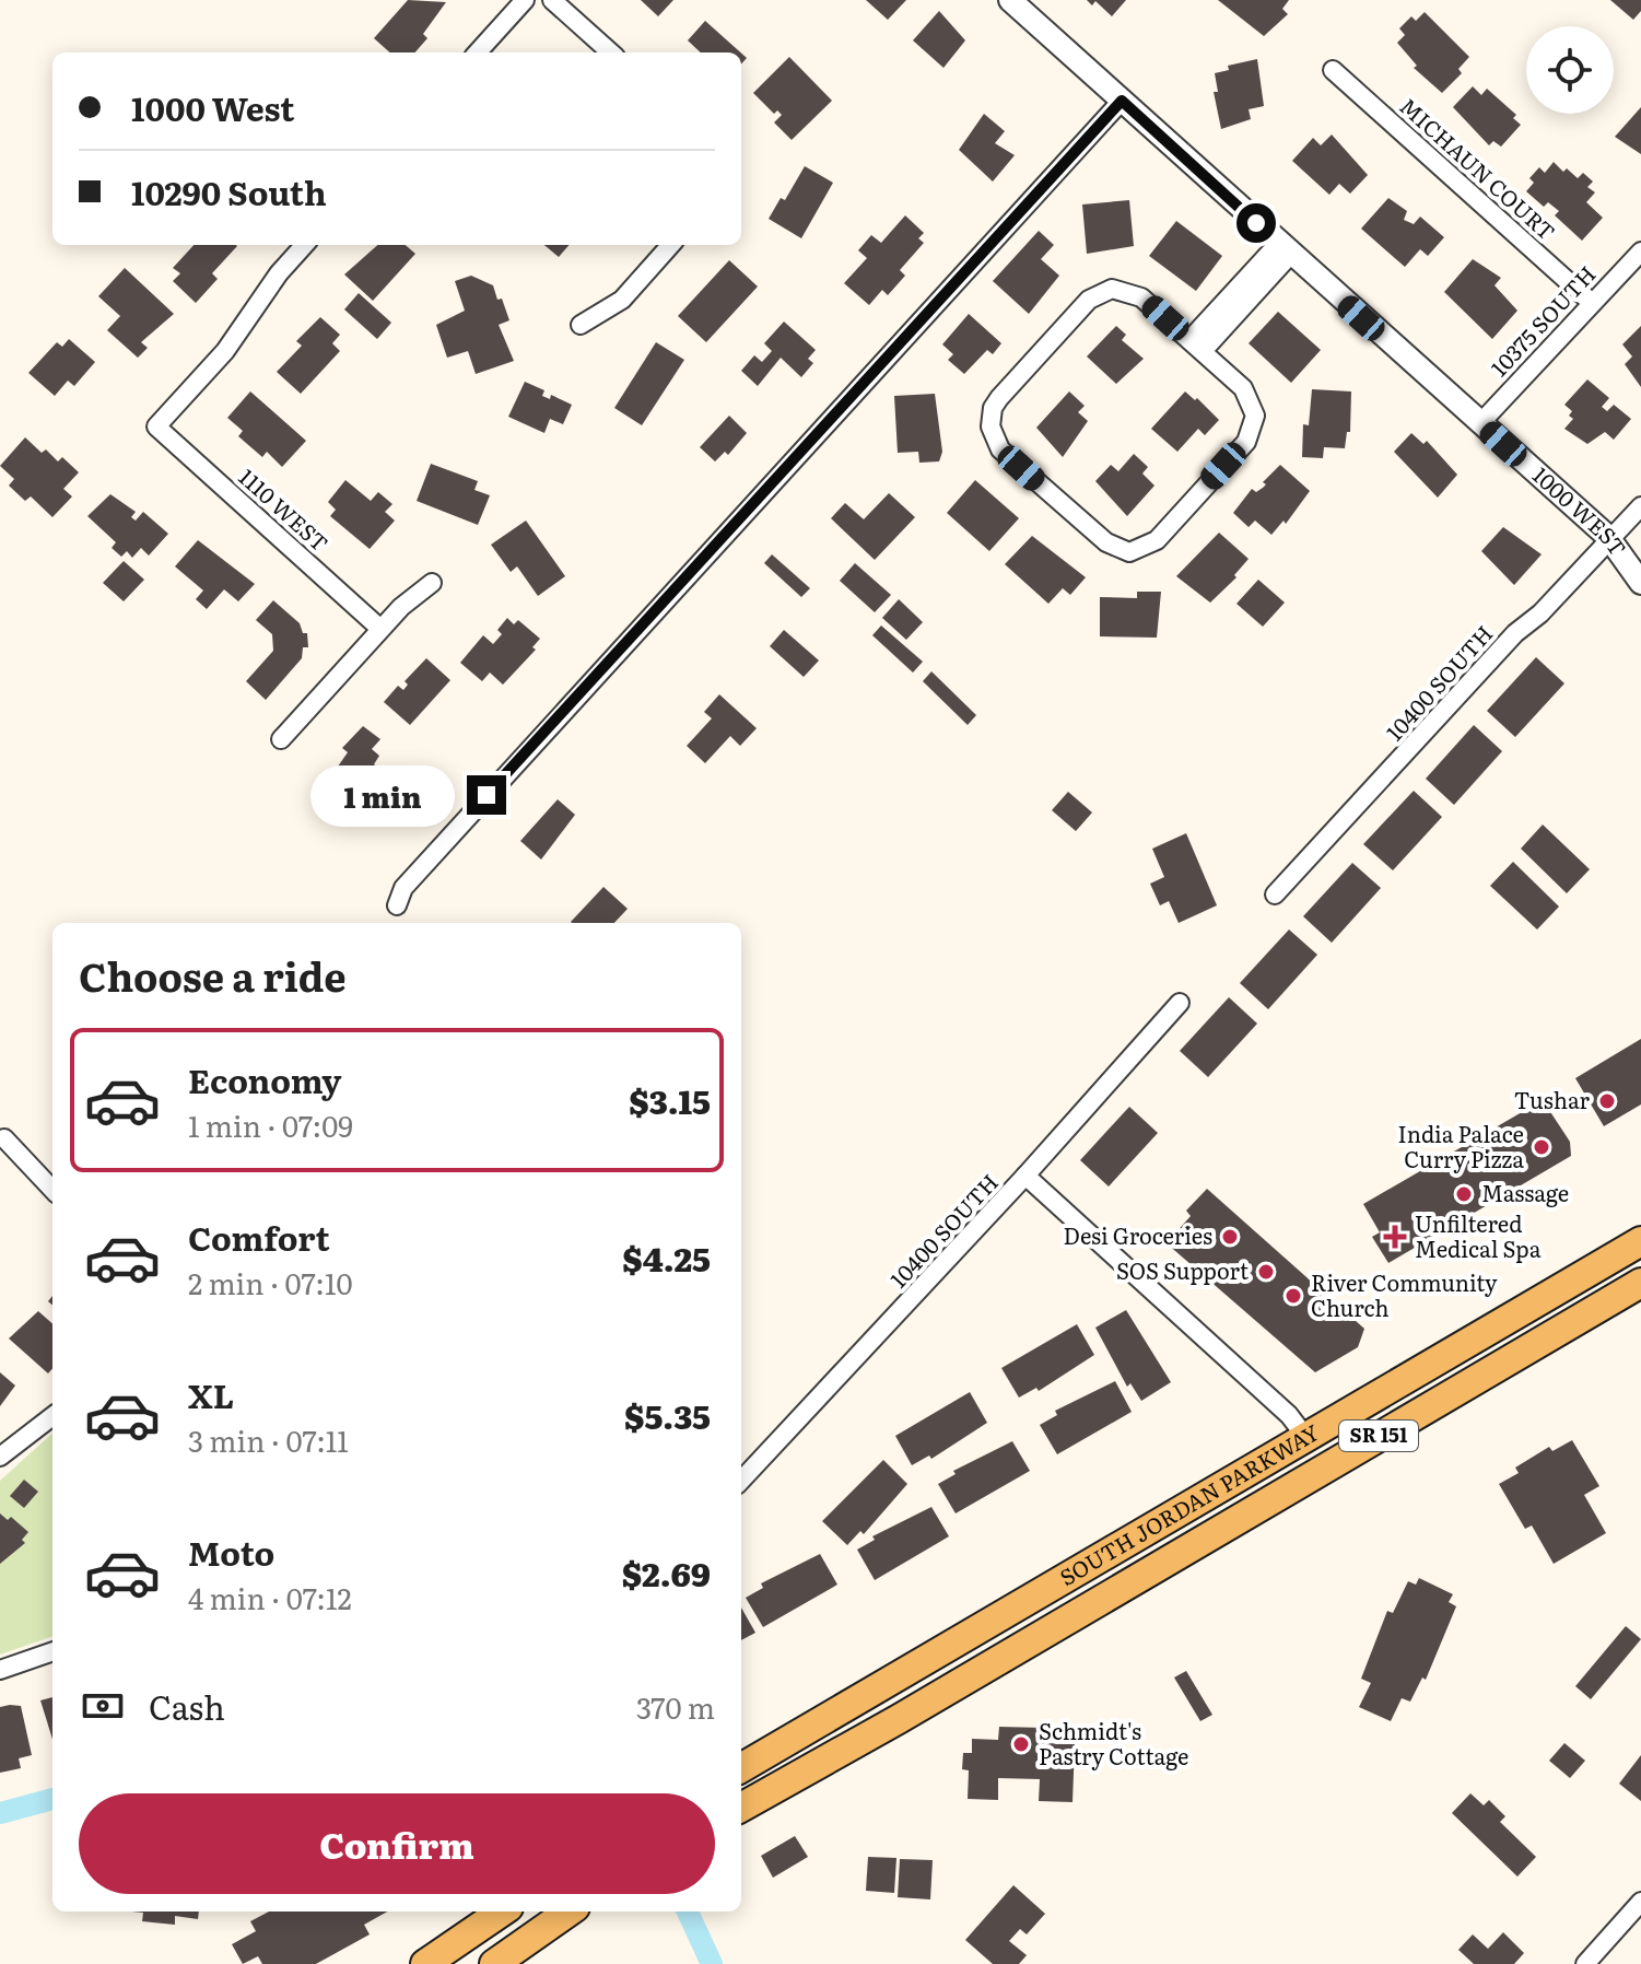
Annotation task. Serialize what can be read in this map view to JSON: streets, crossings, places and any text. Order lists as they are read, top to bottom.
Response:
{
  "streets": {
    "main road": ["SR 151", "SOUTH JORDAN PARKWAY"],
    "street": [
      "MICHAUN COURT",
      "10375 SOUTH",
      "1110 WEST",
      "1000 WEST",
      "10400 SOUTH"
    ]
  },
  "crossings": [
    ["MICHAUN COURT", "10375 SOUTH"],
    ["10375 SOUTH", "1000 WEST"],
    ["1000 WEST", "10400 SOUTH"]
  ],
  "places": {
    "other": [
      "Tushar",
      "India Palace Curry Pizza",
      "Massage",
      "Desi Groceries",
      "SOS Support",
      "River Community Church",
      "Schmidt's Pastry Cottage"
    ],
    "health": ["Unfiltered Medical Spa"]
  },
  "page": {
    "banner": ["1000 West", "10290 South"],
    "bubble": "1 min",
    "heading": "Choose a ride",
    "list": [
      {
        "name": "Economy",
        "note": "1 min · 07:09",
        "value": "$3.15"
      },
      {
        "name": "Comfort",
        "note": "2 min · 07:10",
        "value": "$4.25"
      },
      {
        "name": "XL",
        "note": "3 min · 07:11",
        "value": "$5.35"
      },
      {
        "name": "Moto",
        "note": "4 min · 07:12",
        "value": "$2.69"
      }
    ],
    "pay": ["Cash", "370 m"],
    "buttons": "Confirm"
  }
}
